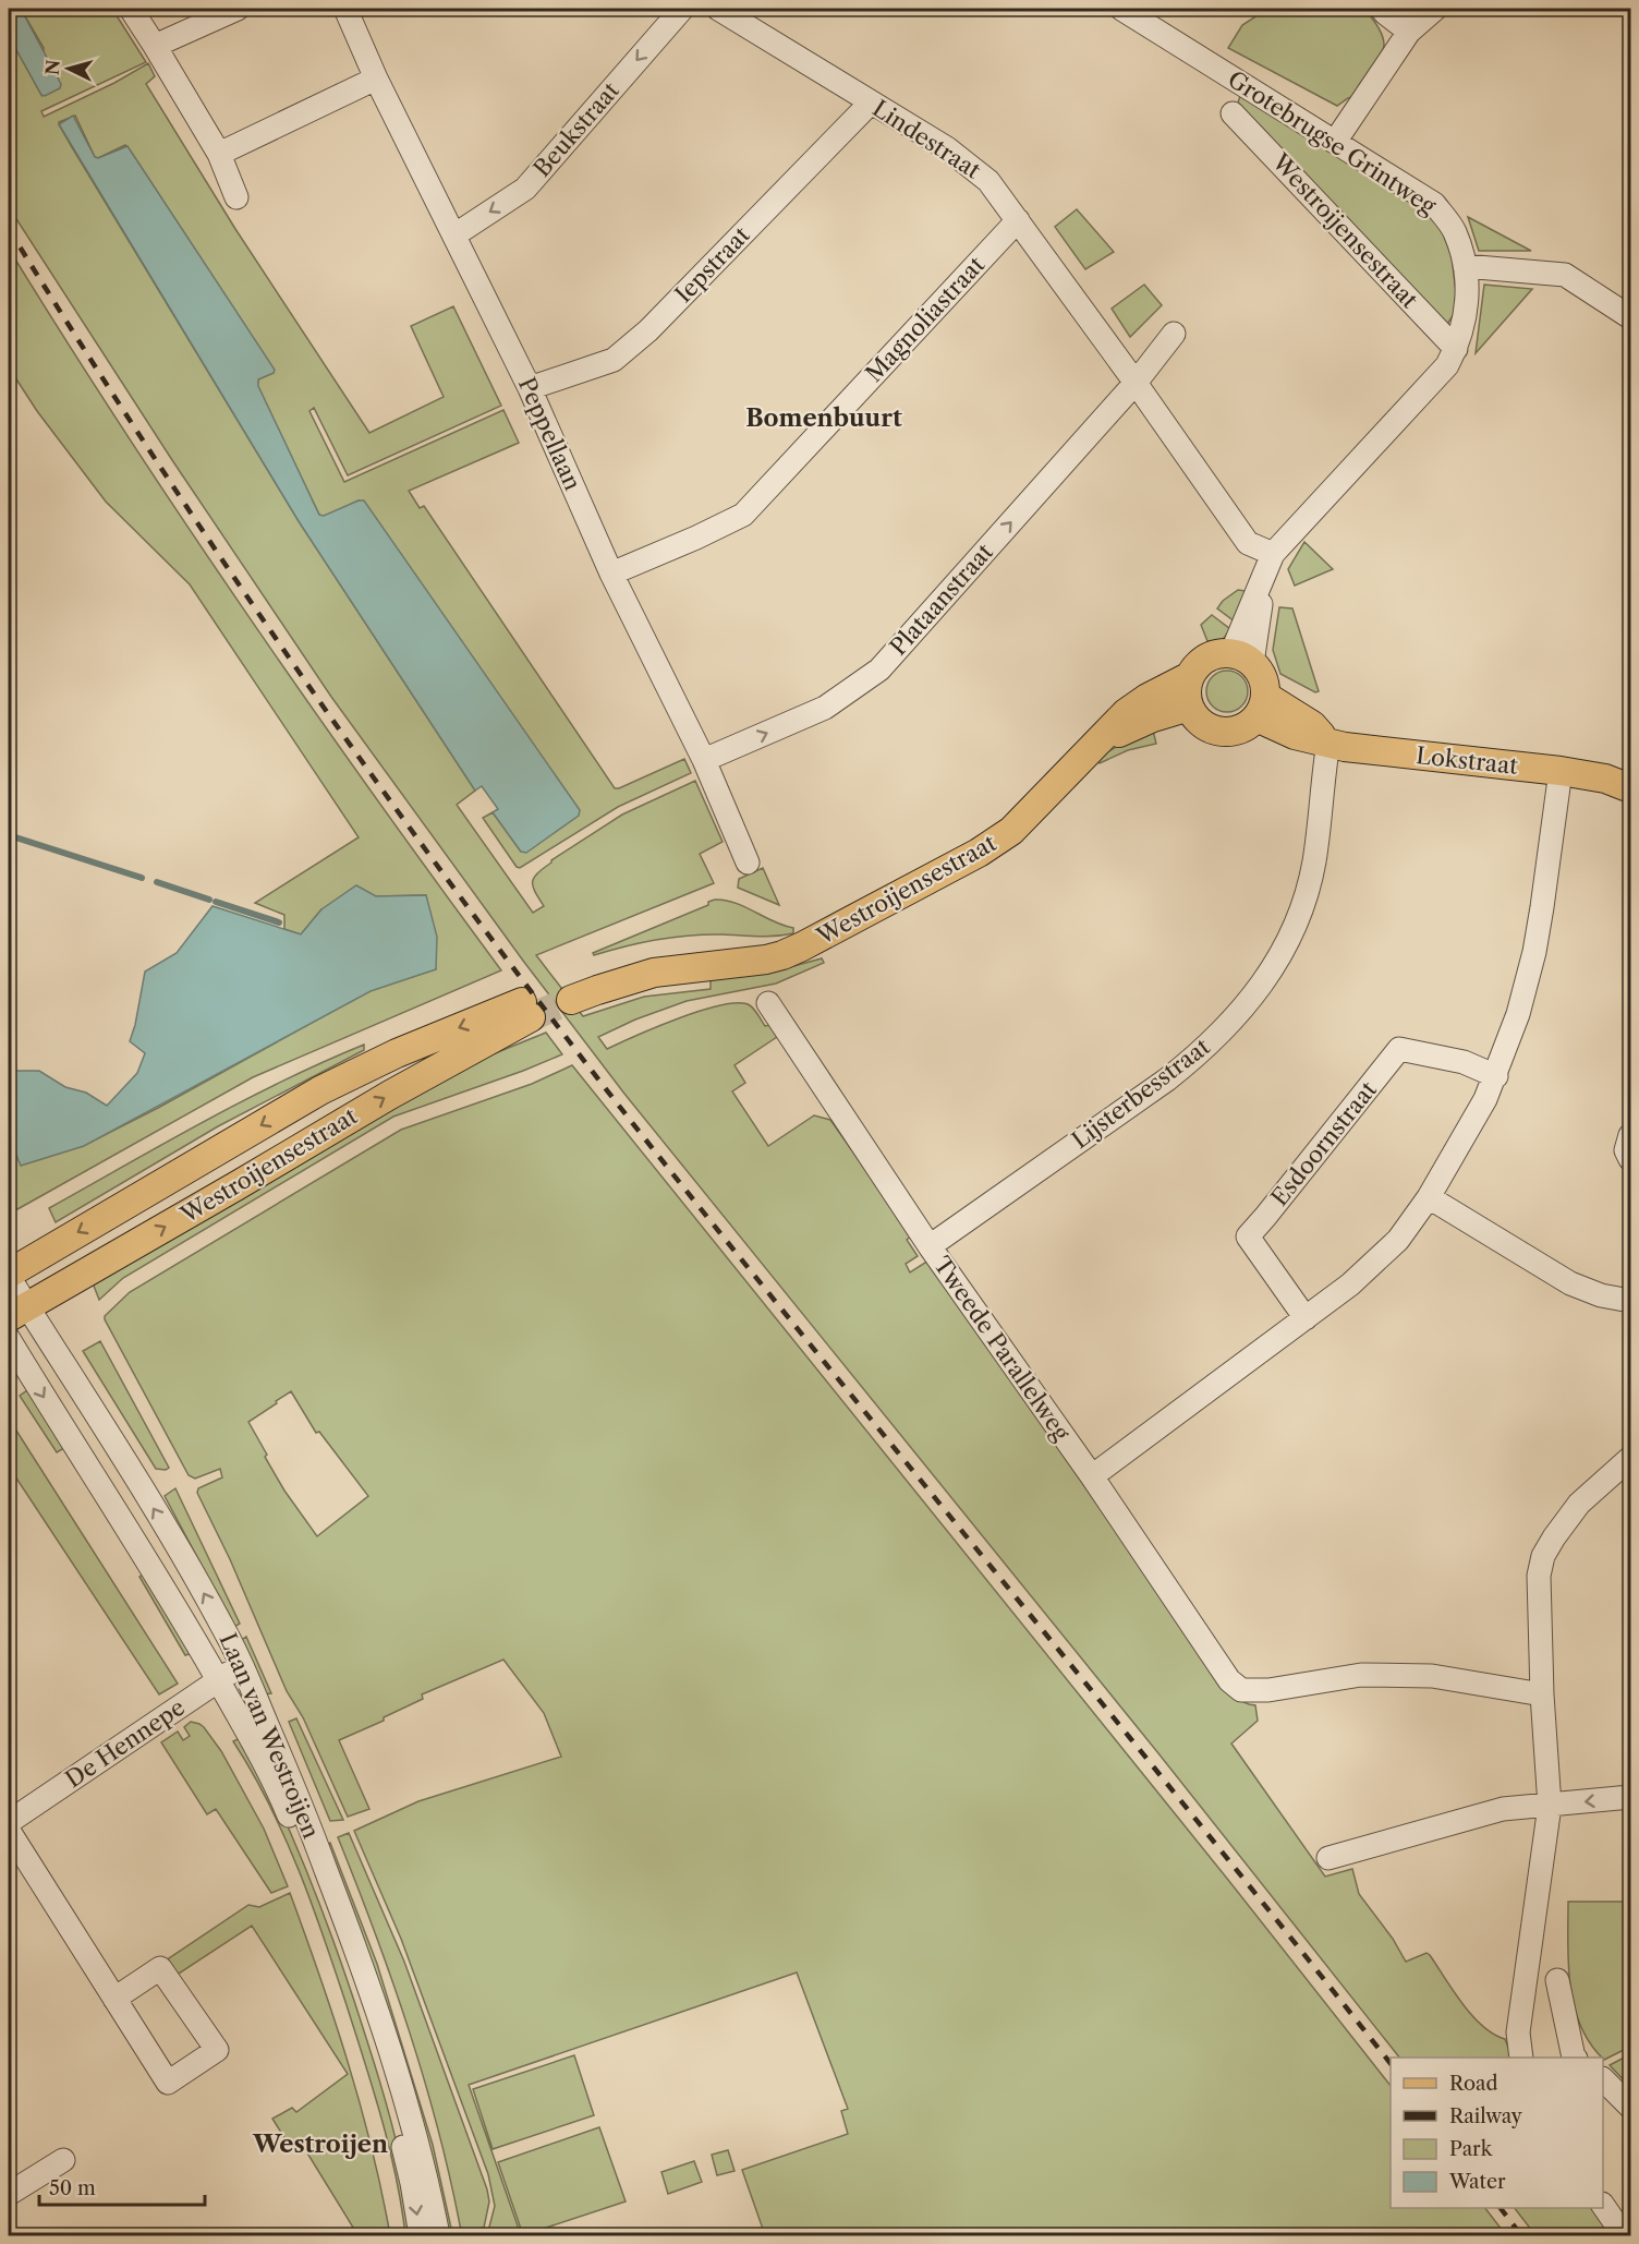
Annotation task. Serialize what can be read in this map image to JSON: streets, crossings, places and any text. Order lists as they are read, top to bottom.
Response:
{
  "streets": {
    "main road": ["Westroijensestraat", "Lokstraat"],
    "street": [
      "Beukstraat",
      "Lindestraat",
      "Grotebrugse Grintweg",
      "Iepstraat",
      "Magnoliastraat",
      "Peppellaan",
      "Plataanstraat",
      "Lijsterbesstraat",
      "Esdoornstraat",
      "Tweede Parallelweg",
      "Laan van Westroijen",
      "De Hennepe"
    ]
  },
  "crossings": [
    ["Beukstraat", "Peppellaan"],
    ["Lindestraat", "Iepstraat"],
    ["Lindestraat", "Magnoliastraat"],
    ["Lindestraat", "Plataanstraat"],
    ["Westroijensestraat", "Laan van Westroijen"],
    ["Iepstraat", "Peppellaan"],
    ["Magnoliastraat", "Peppellaan"],
    ["Peppellaan", "Plataanstraat"],
    ["Lokstraat", "Lijsterbesstraat"],
    ["Lijsterbesstraat", "Tweede Parallelweg"],
    ["Laan van Westroijen", "De Hennepe"]
  ],
  "one_way": ["Beukstraat", "Plataanstraat"],
  "districts": ["Bomenbuurt", "Westroijen"],
  "legend": [
    "Road",
    "Railway",
    "Park",
    "Water"
  ],
  "scale_bar": "50 m",
  "north": "left"
}
